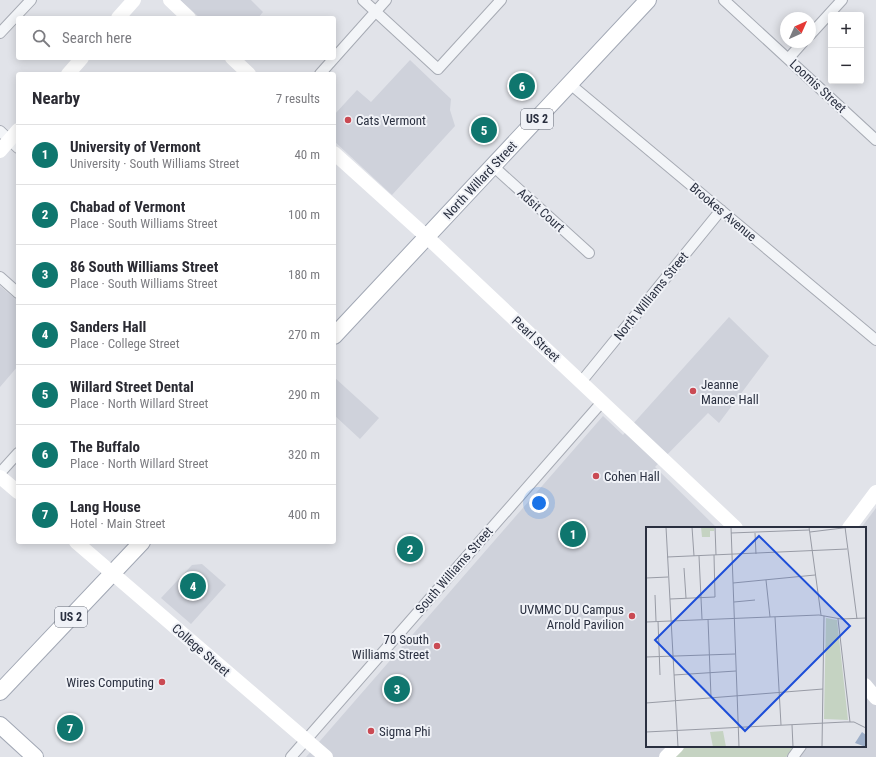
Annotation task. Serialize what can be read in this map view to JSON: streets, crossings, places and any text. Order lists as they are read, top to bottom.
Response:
{
  "streets": {
    "main road": [
      "US 2",
      "North Willard Street",
      "Pearl Street",
      "College Street"
    ],
    "street": [
      "Loomis Street",
      "Adsit Court",
      "Brookes Avenue",
      "North Williams Street",
      "South Williams Street"
    ]
  },
  "crossings": [
    ["US 2", "North Willard Street"],
    ["US 2", "Pearl Street"],
    ["US 2", "College Street"],
    ["North Willard Street", "Adsit Court"],
    ["North Willard Street", "Brookes Avenue"],
    ["North Willard Street", "Pearl Street"],
    ["Brookes Avenue", "North Williams Street"],
    ["North Williams Street", "Pearl Street"],
    ["Pearl Street", "South Williams Street"],
    ["South Williams Street", "College Street"]
  ],
  "places": [
    "Cats Vermont",
    "Jeanne Mance Hall",
    "Cohen Hall",
    "UVMMC DU Campus Arnold Pavilion",
    "70 South Williams Street",
    "Wires Computing",
    "Sigma Phi"
  ],
  "north": "top right",
  "page": {
    "map_buttons": ["+", "−"],
    "search": "Search here",
    "pins": [
      "6",
      "5",
      "1",
      "2",
      "4",
      "3",
      "7"
    ],
    "heading": ["Nearby", "7 results"],
    "list": [
      {
        "mark": "1",
        "name": "University of Vermont",
        "note": "University · South Williams Street",
        "value": "40 m"
      },
      {
        "mark": "2",
        "name": "Chabad of Vermont",
        "note": "Place · South Williams Street",
        "value": "100 m"
      },
      {
        "mark": "3",
        "name": "86 South Williams Street",
        "note": "Place · South Williams Street",
        "value": "180 m"
      },
      {
        "mark": "4",
        "name": "Sanders Hall",
        "note": "Place · College Street",
        "value": "270 m"
      },
      {
        "mark": "5",
        "name": "Willard Street Dental",
        "note": "Place · North Willard Street",
        "value": "290 m"
      },
      {
        "mark": "6",
        "name": "The Buffalo",
        "note": "Place · North Willard Street",
        "value": "320 m"
      },
      {
        "mark": "7",
        "name": "Lang House",
        "note": "Hotel · Main Street",
        "value": "400 m"
      }
    ]
  }
}
